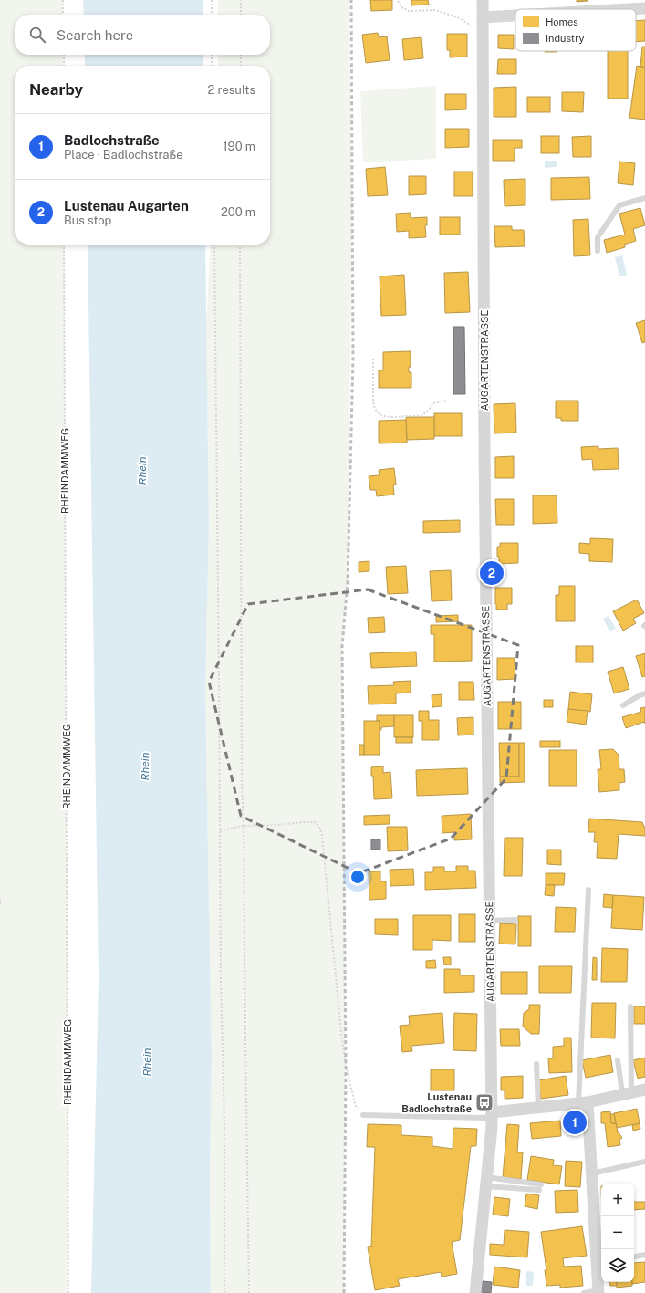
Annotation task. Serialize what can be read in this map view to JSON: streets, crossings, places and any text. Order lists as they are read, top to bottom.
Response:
{
  "streets": {
    "street": ["AUGARTENSTRASSE"],
    "path": ["RHEINDAMMWEG"]
  },
  "water": ["Rhein"],
  "places": {
    "bus stop": ["Lustenau Badlochstraße"]
  },
  "legend": ["Homes", "Industry"],
  "page": {
    "search": "Search here",
    "heading": ["Nearby", "2 results"],
    "list": [
      {
        "mark": "1",
        "name": "Badlochstraße",
        "note": "Place · Badlochstraße",
        "value": "190 m"
      },
      {
        "mark": "2",
        "name": "Lustenau Augarten",
        "note": "Bus stop",
        "value": "200 m"
      }
    ],
    "pins": ["2", "1"],
    "map_buttons": ["+", "−"]
  }
}
